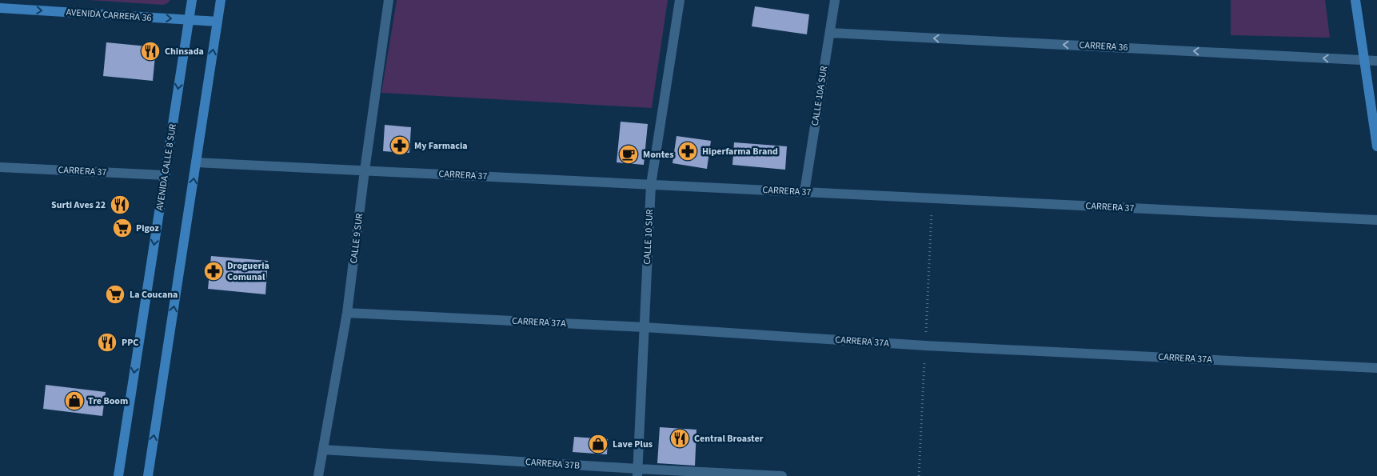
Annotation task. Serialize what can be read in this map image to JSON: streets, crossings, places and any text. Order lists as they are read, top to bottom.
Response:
{
  "streets": {
    "main road": ["AVENIDA CARRERA 36", "AVENIDA CALLE 8 SUR"],
    "street": [
      "CARRERA 36",
      "CALLE 10A SUR",
      "CARRERA 37",
      "CALLE 10 SUR",
      "CALLE 9 SUR",
      "CARRERA 37A",
      "CARRERA 37B"
    ]
  },
  "crossings": [
    ["AVENIDA CARRERA 36", "AVENIDA CALLE 8 SUR"],
    ["CARRERA 36", "CALLE 10A SUR"],
    ["CALLE 10A SUR", "CARRERA 37"],
    ["AVENIDA CALLE 8 SUR", "CARRERA 37"],
    ["CARRERA 37", "CALLE 10 SUR"],
    ["CARRERA 37", "CALLE 9 SUR"],
    ["CALLE 10 SUR", "CARRERA 37A"],
    ["CALLE 10 SUR", "CARRERA 37B"],
    ["CALLE 9 SUR", "CARRERA 37A"],
    ["CALLE 9 SUR", "CARRERA 37B"]
  ],
  "one_way": ["AVENIDA CARRERA 36", "CARRERA 36"],
  "places": {
    "restaurant": [
      "Chinsada",
      "Surti Aves 22",
      "PPC",
      "Central Broaster"
    ],
    "pharmacy": ["My Farmacia", "Hiperfarma Brand", "Drogueria Comunal"],
    "cafe": ["Montes"],
    "supermarket": ["Pigoz", "La Coucana"],
    "shop": ["Tre Boom", "Lave Plus"]
  }
}
